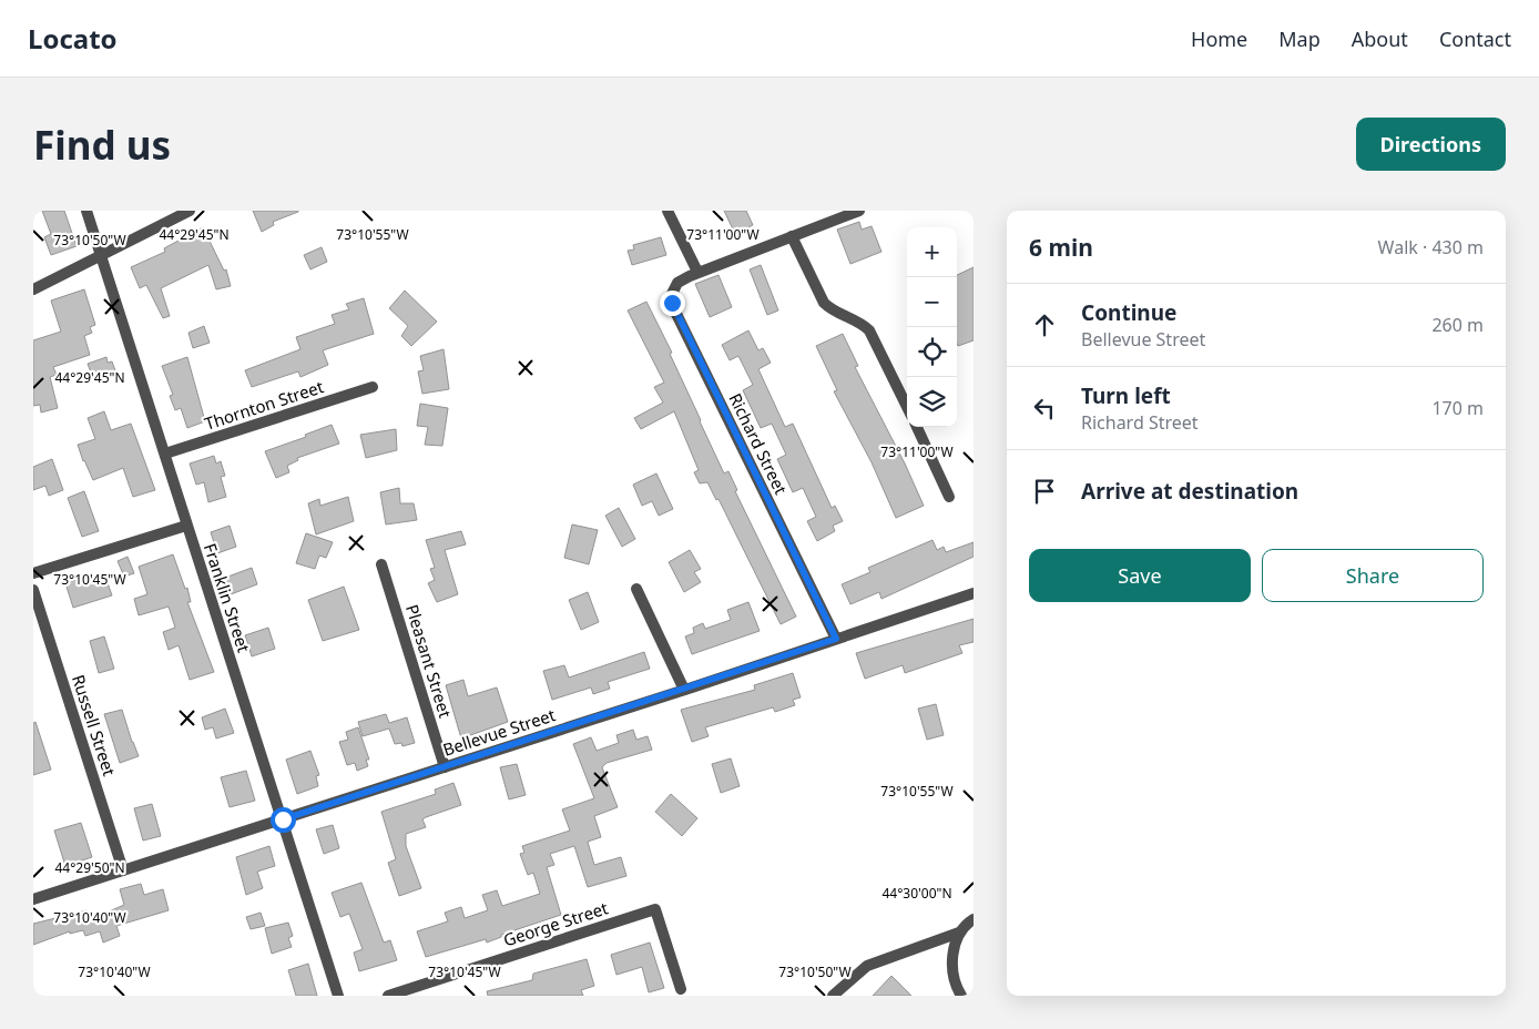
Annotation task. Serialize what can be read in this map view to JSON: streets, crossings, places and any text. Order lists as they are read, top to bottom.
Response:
{
  "streets": {
    "street": [
      "Thornton Street",
      "Richard Street",
      "Franklin Street",
      "Pleasant Street",
      "Russell Street",
      "Bellevue Street",
      "George Street"
    ]
  },
  "crossings": [
    ["Thornton Street", "Franklin Street"],
    ["Richard Street", "Bellevue Street"],
    ["Franklin Street", "Bellevue Street"],
    ["Pleasant Street", "Bellevue Street"],
    ["Russell Street", "Bellevue Street"]
  ],
  "page": {
    "header": "Locato",
    "nav": [
      "Home",
      "Map",
      "About",
      "Contact"
    ],
    "buttons": [
      "Directions",
      ["Save", "Share"]
    ],
    "title": "Find us",
    "heading": ["6 min", "Walk · 430 m"],
    "map_buttons": ["+", "−"],
    "list": [
      ["Continue", "Bellevue Street", "260 m"],
      ["Turn left", "Richard Street", "170 m"],
      "Arrive at destination"
    ]
  },
  "coordinates": [
    "73°10'55\"W",
    "73°11'00\"W",
    "44°29'45\"N",
    "73°10'50\"W",
    "73°10'45\"W",
    "44°29'50\"N",
    "44°30'00\"N",
    "73°10'40\"W"
  ]
}
